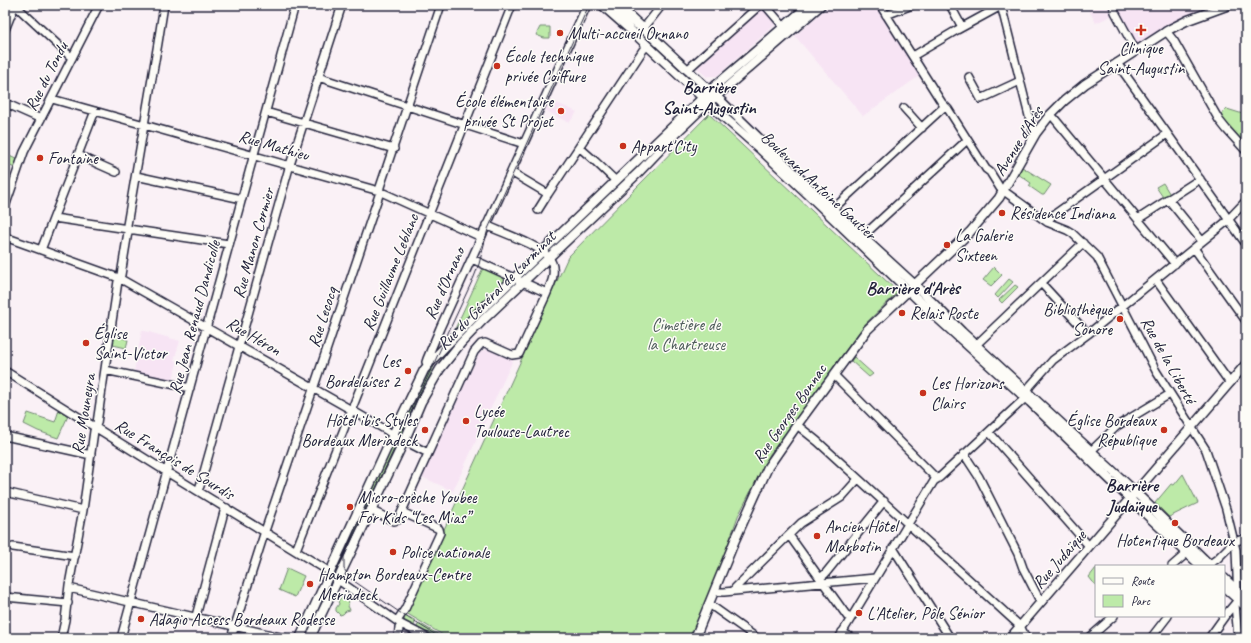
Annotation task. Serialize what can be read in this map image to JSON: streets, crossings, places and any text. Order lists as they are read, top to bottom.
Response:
{
  "streets": {
    "main road": [
      "Avenue d'Arès",
      "Boulevard Antoine Gautier",
      "Rue d'Ornano",
      "Rue du Général de Larminat",
      "Rue Georges Bonnac",
      "Rue Judaïque"
    ],
    "street": [
      "Rue du Tondu",
      "Rue Mathieu",
      "Rue Manon Cormier",
      "Rue Guillaume Leblanc",
      "Rue Jean Renaud Dandicolle",
      "Rue Lecocq",
      "Rue Héron",
      "Rue de la Liberté",
      "Rue Mouneyra",
      "Rue François de Sourdis"
    ]
  },
  "crossings": [
    ["Rue du Tondu", "Rue Mathieu"],
    ["Avenue d'Arès", "Boulevard Antoine Gautier"],
    ["Avenue d'Arès", "Rue de la Liberté"],
    ["Avenue d'Arès", "Rue Georges Bonnac"],
    ["Rue Mathieu", "Rue Manon Cormier"],
    ["Rue Mathieu", "Rue Guillaume Leblanc"],
    ["Rue Mathieu", "Rue d'Ornano"],
    ["Rue Mathieu", "Rue Jean Renaud Dandicolle"],
    ["Rue Mathieu", "Rue Lecocq"],
    ["Rue Mathieu", "Rue Mouneyra"],
    ["Boulevard Antoine Gautier", "Rue du Général de Larminat"],
    ["Boulevard Antoine Gautier", "Rue Georges Bonnac"],
    ["Rue Manon Cormier", "Rue Héron"],
    ["Rue Manon Cormier", "Rue François de Sourdis"],
    ["Rue Guillaume Leblanc", "Rue Héron"],
    ["Rue Guillaume Leblanc", "Rue François de Sourdis"],
    ["Rue d'Ornano", "Rue du Général de Larminat"],
    ["Rue d'Ornano", "Rue Héron"],
    ["Rue d'Ornano", "Rue François de Sourdis"],
    ["Rue du Général de Larminat", "Rue Héron"],
    ["Rue Jean Renaud Dandicolle", "Rue Héron"],
    ["Rue Jean Renaud Dandicolle", "Rue François de Sourdis"],
    ["Rue Lecocq", "Rue Héron"],
    ["Rue Lecocq", "Rue François de Sourdis"],
    ["Rue Héron", "Rue Mouneyra"],
    ["Rue de la Liberté", "Rue Judaïque"],
    ["Rue Mouneyra", "Rue François de Sourdis"]
  ],
  "districts": ["Barrière Saint-Augustin", "Barrière d'Arès", "Barrière Judaïque"],
  "parks": ["Cimetière de la Chartreuse"],
  "places": {
    "health": ["Clinique Saint-Augustin"],
    "other": [
      "Multi-accueil Ornano",
      "École technique privée Coiffure",
      "École élémentaire privée St Projet",
      "Appart'City",
      "Fontaine",
      "Résidence Indiana",
      "La Galerie Sixteen",
      "Relais Poste",
      "Bibliothèque Sonore",
      "Église Saint-Victor",
      "Les Bordelaises 2",
      "Les Horizons Clairs",
      "Lycée Toulouse-Lautrec",
      "Hôtel ibis Styles Bordeaux Meriadeck",
      "Église Bordeaux République",
      "Micro-crèche Youbee For Kids “Les Mias”",
      "Hotentique Bordeaux",
      "Ancien Hôtel Marbotin",
      "Police nationale",
      "Hampton Bordeaux-Centre Meriadeck",
      "L'Atelier, Pôle Sénior",
      "Adagio Access Bordeaux Rodesse"
    ]
  },
  "legend": ["Route", "Parc"]
}
